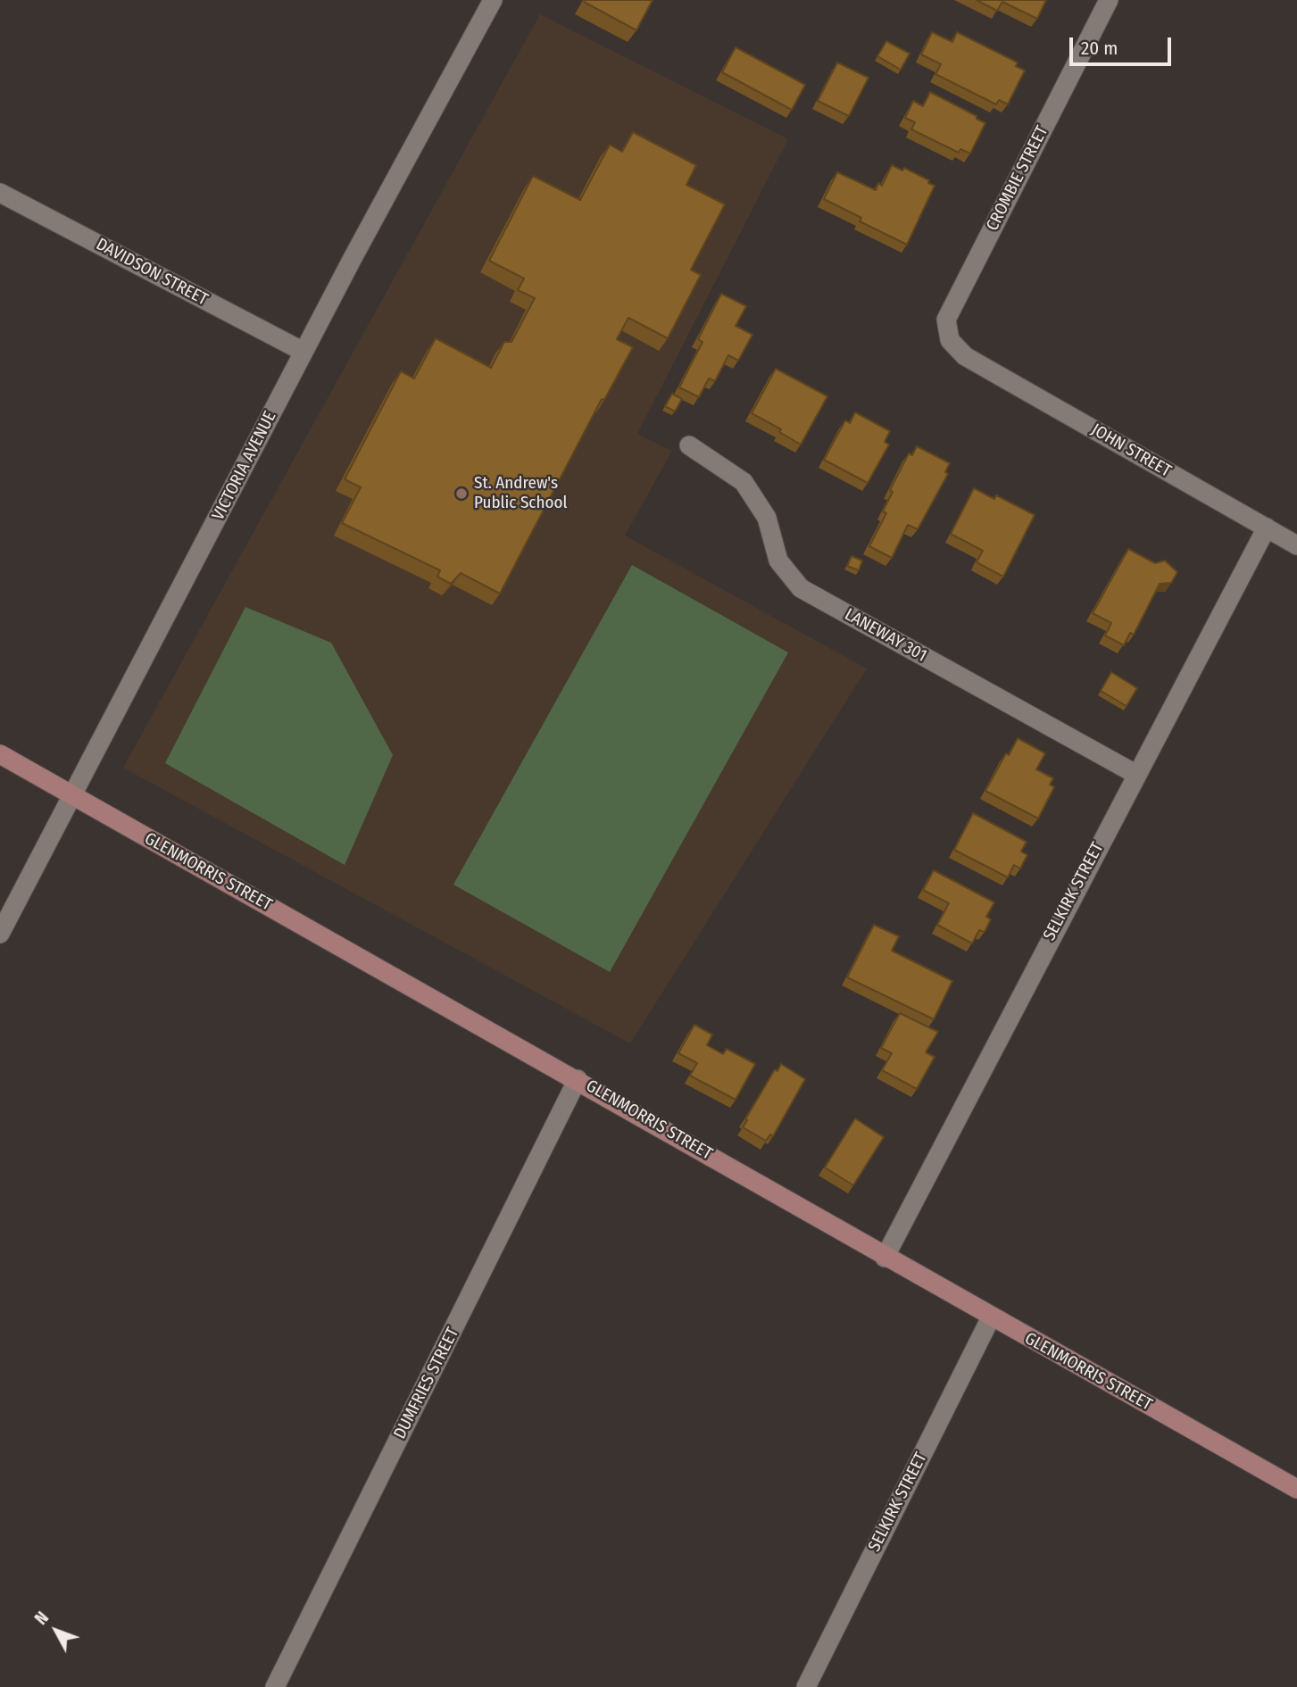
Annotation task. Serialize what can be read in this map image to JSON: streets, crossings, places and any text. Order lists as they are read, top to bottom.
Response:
{
  "streets": {
    "street": [
      "CROMBIE STREET",
      "DAVIDSON STREET",
      "JOHN STREET",
      "VICTORIA AVENUE",
      "LANEWAY 301",
      "GLENMORRIS STREET",
      "SELKIRK STREET",
      "DUMFRIES STREET"
    ]
  },
  "crossings": [
    ["CROMBIE STREET", "JOHN STREET"],
    ["DAVIDSON STREET", "VICTORIA AVENUE"],
    ["JOHN STREET", "SELKIRK STREET"],
    ["VICTORIA AVENUE", "GLENMORRIS STREET"],
    ["LANEWAY 301", "SELKIRK STREET"],
    ["GLENMORRIS STREET", "SELKIRK STREET"],
    ["GLENMORRIS STREET", "DUMFRIES STREET"]
  ],
  "places": ["St. Andrew's Public School"],
  "scale_bar": "20 m",
  "north": "top left"
}
